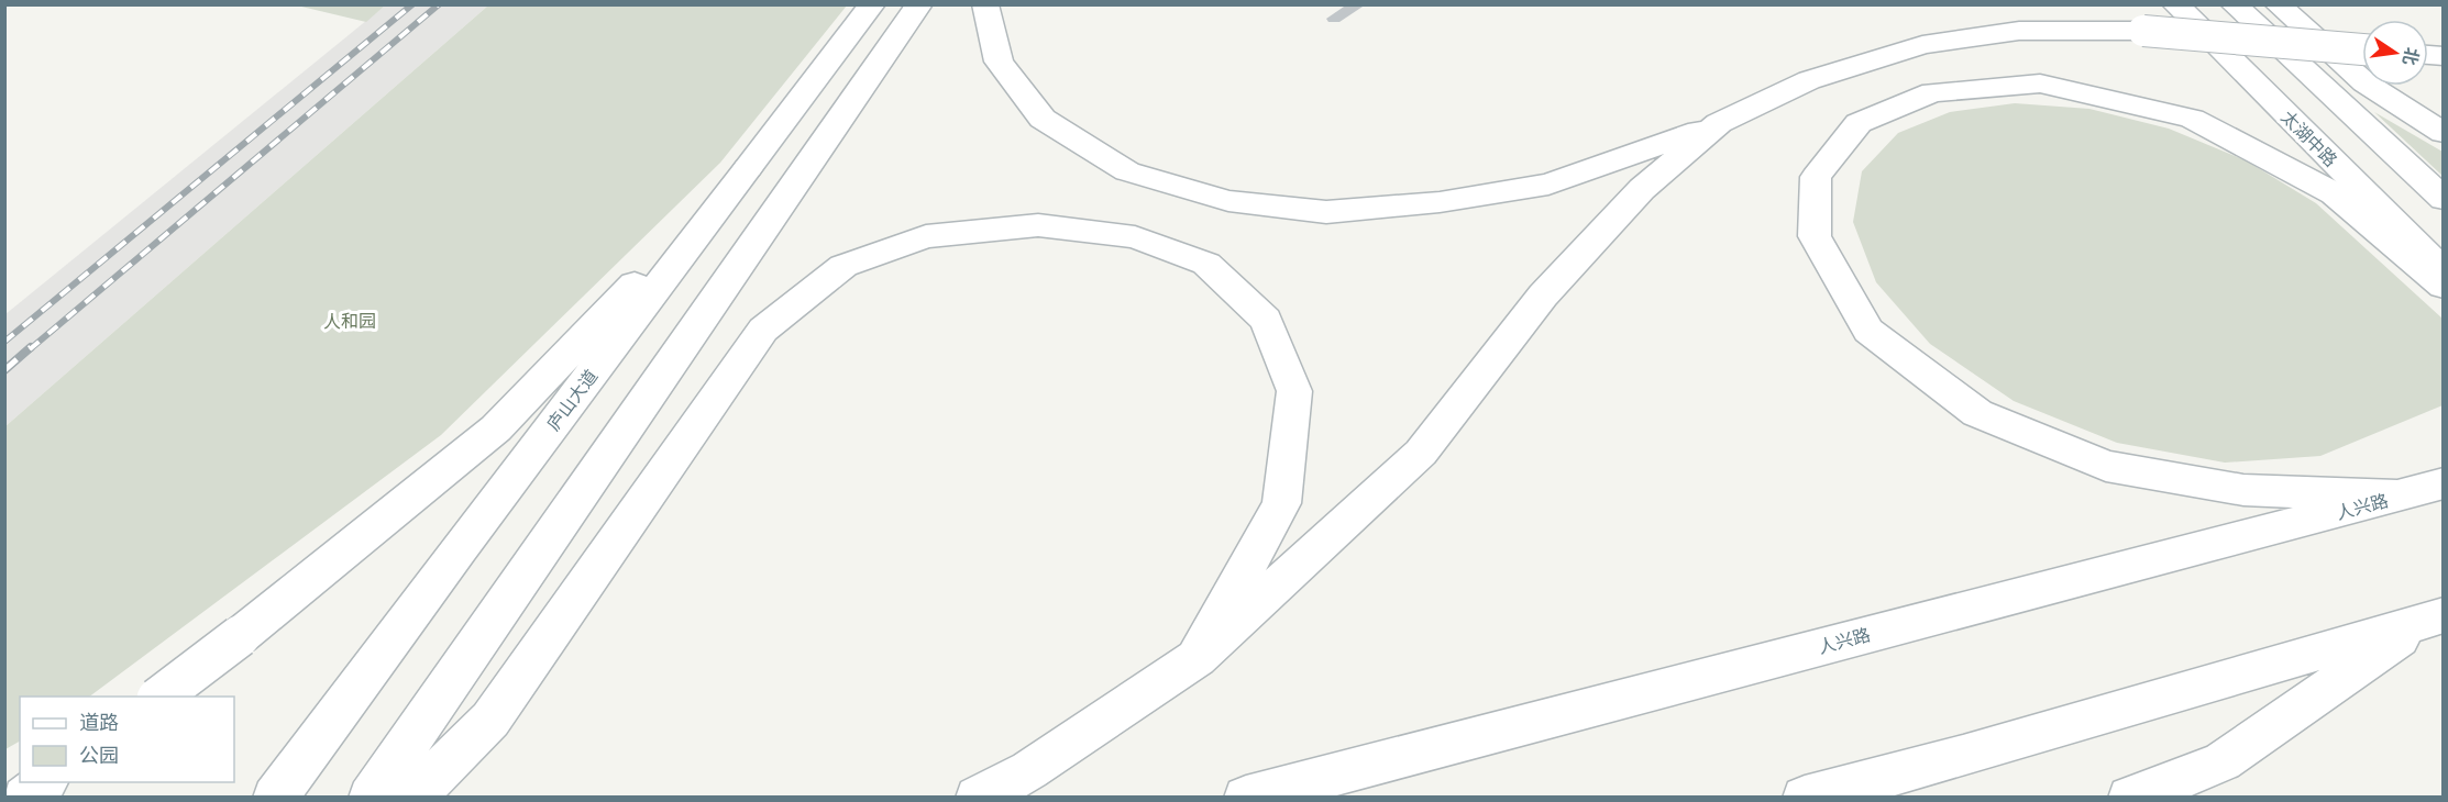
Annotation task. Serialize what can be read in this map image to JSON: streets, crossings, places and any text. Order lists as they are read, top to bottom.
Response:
{
  "streets": {
    "main road": ["太湖中路", "庐山大道", "人兴路"]
  },
  "parks": ["人和园"],
  "legend": ["道路", "公园"],
  "north": "right"
}
